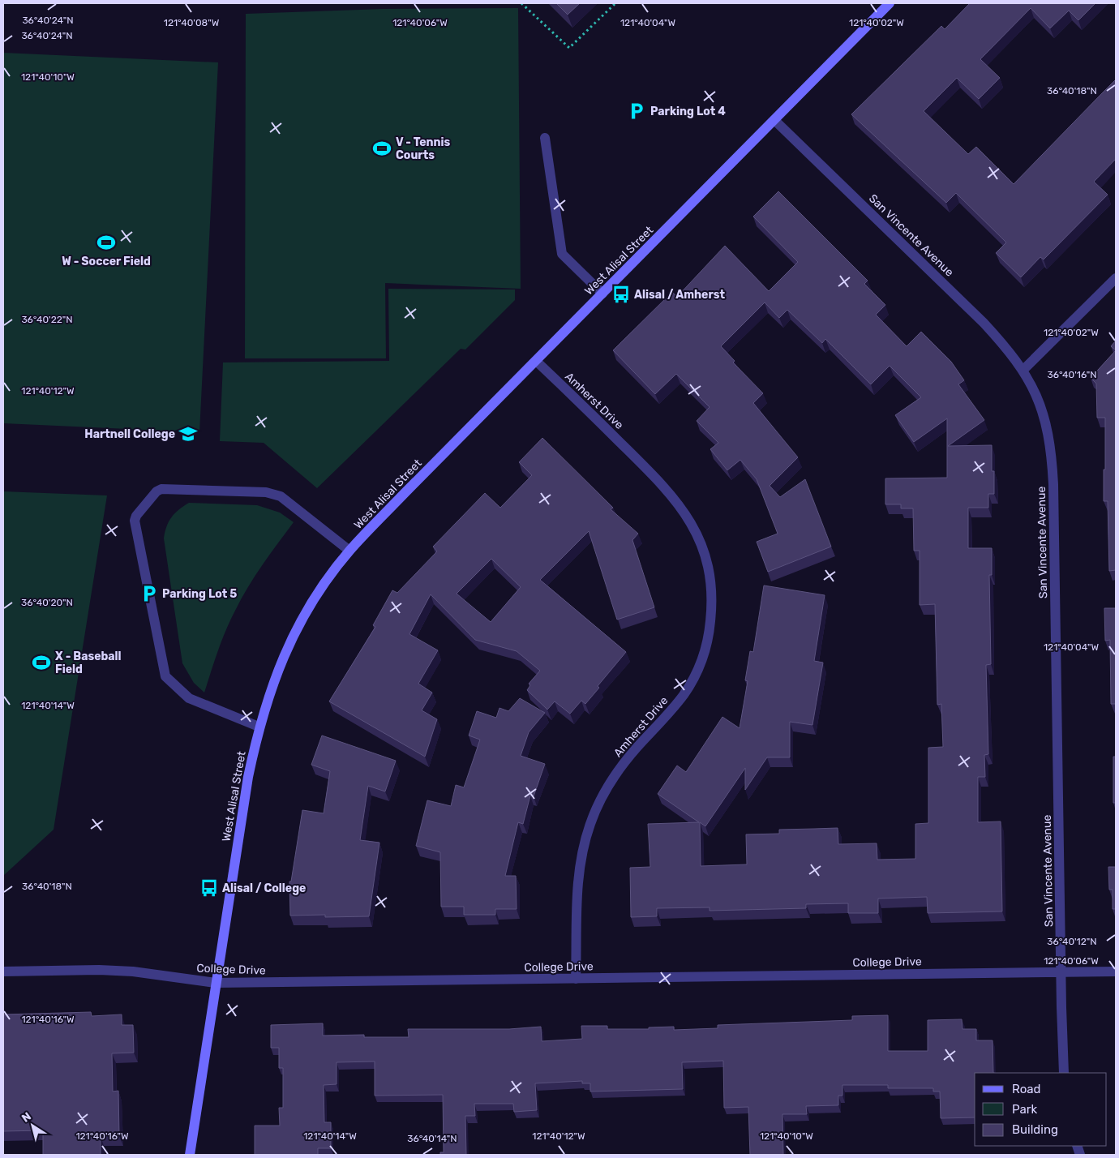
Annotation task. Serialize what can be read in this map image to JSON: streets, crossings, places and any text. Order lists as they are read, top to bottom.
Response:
{
  "streets": {
    "main road": ["West Alisal Street"],
    "street": ["San Vincente Avenue", "Amherst Drive", "College Drive"]
  },
  "crossings": [
    ["San Vincente Avenue", "West Alisal Street"],
    ["San Vincente Avenue", "College Drive"],
    ["West Alisal Street", "Amherst Drive"],
    ["West Alisal Street", "College Drive"],
    ["Amherst Drive", "College Drive"]
  ],
  "places": {
    "parking": ["Parking Lot 4", "Parking Lot 5"],
    "sports": ["V - Tennis Courts", "W - Soccer Field", "X - Baseball Field"],
    "bus stop": ["Alisal / Amherst", "Alisal / College"],
    "school or university": ["Hartnell College"]
  },
  "legend": ["Road", "Park", "Building"],
  "north": "top left",
  "coordinates": [
    "36°40'24\"N",
    "121°40'08\"W",
    "121°40'06\"W",
    "121°40'04\"W",
    "121°40'02\"W",
    "121°40'10\"W",
    "36°40'18\"N",
    "36°40'22\"N",
    "36°40'16\"N",
    "121°40'12\"W",
    "36°40'20\"N",
    "121°40'14\"W",
    "36°40'12\"N",
    "121°40'16\"W",
    "36°40'14\"N"
  ]
}
